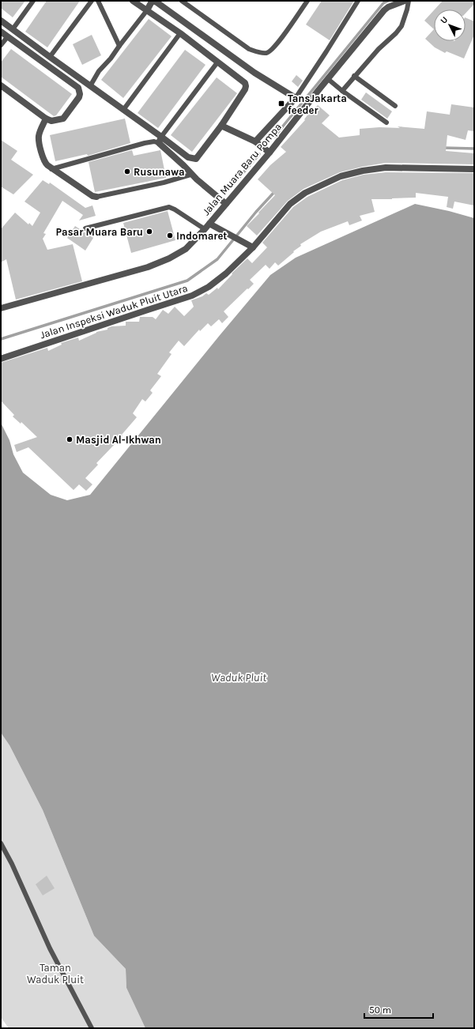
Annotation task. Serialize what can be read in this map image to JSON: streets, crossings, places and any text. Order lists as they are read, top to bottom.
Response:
{
  "streets": {
    "street": ["Jalan Muara Baru Pompa", "Jalan Inspeksi Waduk Pluit Utara"]
  },
  "water": ["Waduk Pluit"],
  "parks": ["Taman Waduk Pluit"],
  "places": {
    "transit": ["TansJakarta feeder"],
    "other": [
      "Rusunawa",
      "Pasar Muara Baru",
      "Indomaret",
      "Masjid Al-Ikhwan"
    ]
  },
  "scale_bar": "50 m",
  "north": "top left"
}
